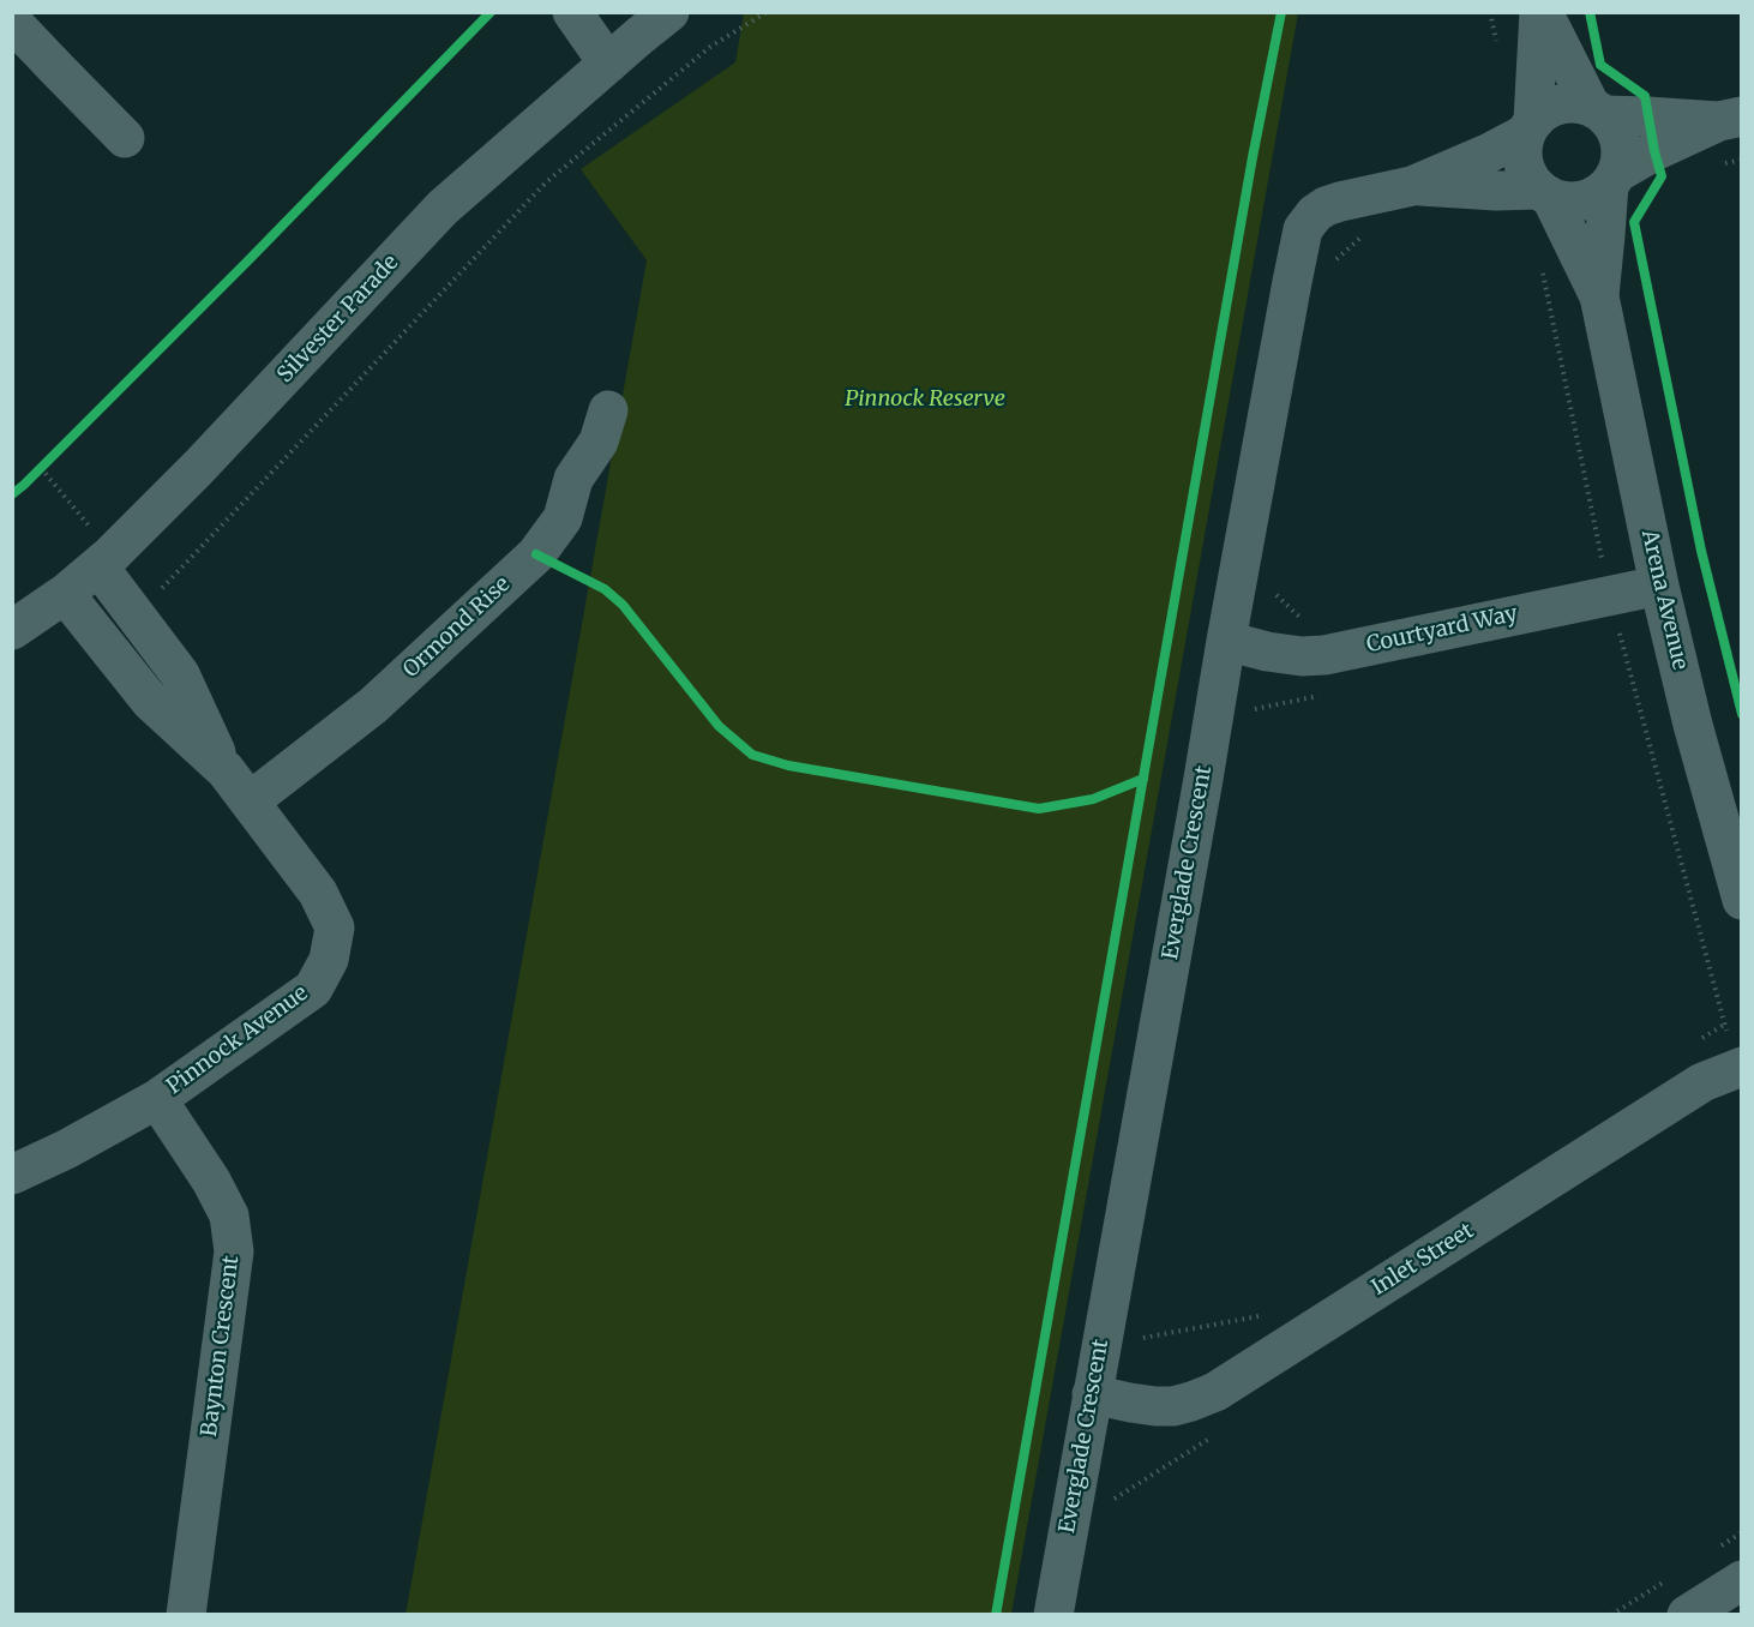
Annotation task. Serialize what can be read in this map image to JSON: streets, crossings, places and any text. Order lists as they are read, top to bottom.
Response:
{
  "streets": {
    "street": [
      "Silvester Parade",
      "Arena Avenue",
      "Ormond Rise",
      "Courtyard Way",
      "Everglade Crescent",
      "Pinnock Avenue",
      "Inlet Street",
      "Baynton Crescent"
    ]
  },
  "crossings": [
    ["Silvester Parade", "Pinnock Avenue"],
    ["Arena Avenue", "Courtyard Way"],
    ["Arena Avenue", "Everglade Crescent"],
    ["Ormond Rise", "Pinnock Avenue"],
    ["Courtyard Way", "Everglade Crescent"],
    ["Everglade Crescent", "Inlet Street"],
    ["Pinnock Avenue", "Baynton Crescent"]
  ],
  "parks": ["Pinnock Reserve"]
}
